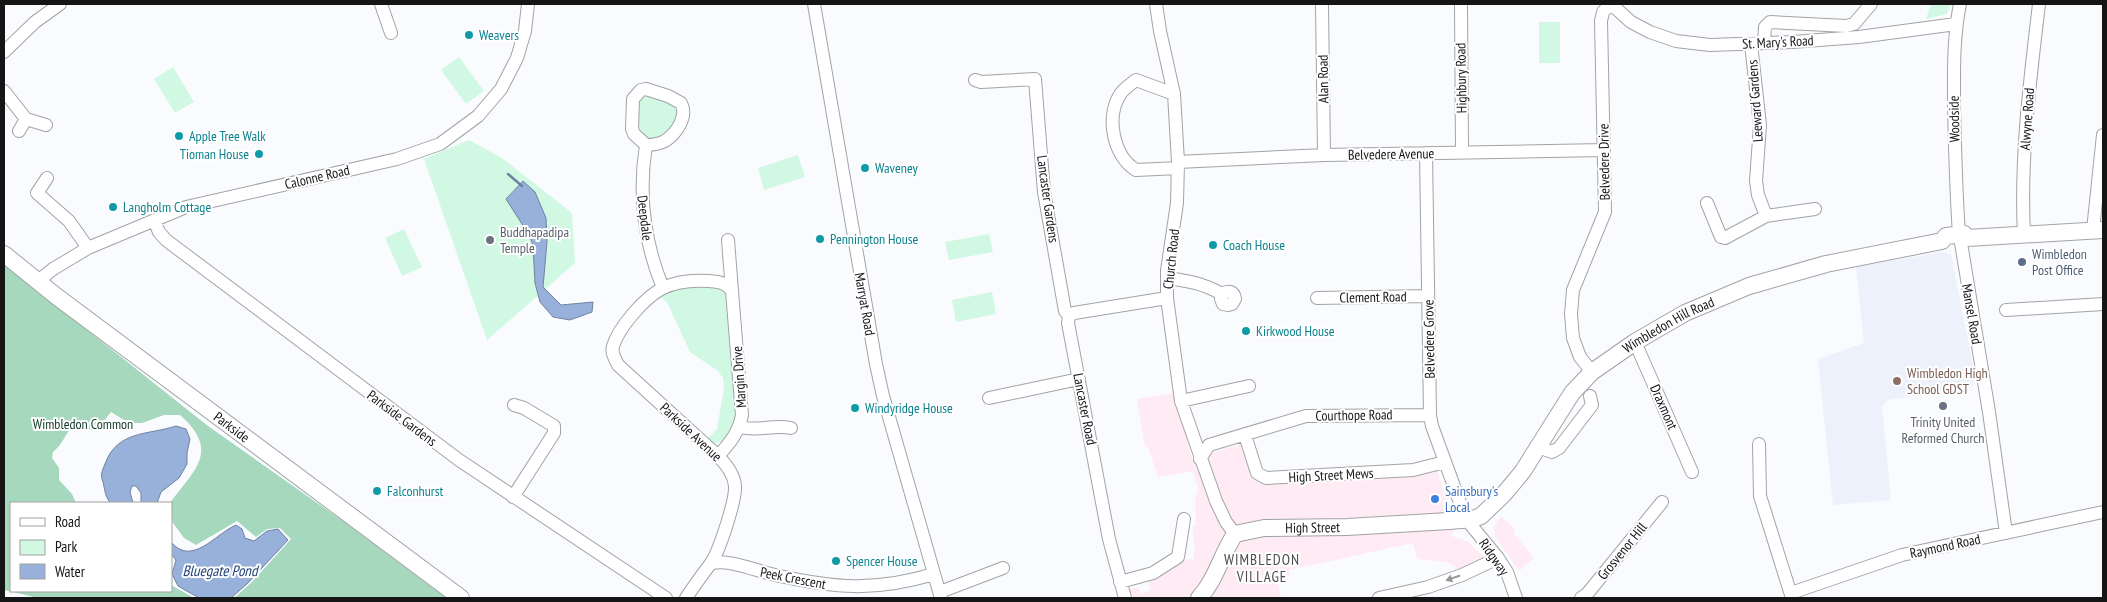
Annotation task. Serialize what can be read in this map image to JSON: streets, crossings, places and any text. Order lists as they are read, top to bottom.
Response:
{
  "streets": {
    "main road": ["Wimbledon Hill Road", "Parkside", "High Street"],
    "street": [
      "St. Mary's Road",
      "Highbury Road",
      "Alan Road",
      "Leeward Gardens",
      "Woodside",
      "Alwyne Road",
      "Belvedere Avenue",
      "Belvedere Drive",
      "Calonne Road",
      "Lancaster Gardens",
      "Deepdale",
      "Church Road",
      "Clement Road",
      "Marryat Road",
      "Mansel Road",
      "Belvedere Grove",
      "Margin Drive",
      "Draxmont",
      "Lancaster Road",
      "Courthope Road",
      "Parkside Gardens",
      "Parkside Avenue",
      "High Street Mews",
      "Raymond Road",
      "Grosvenor Hill",
      "Ridgway",
      "Peek Crescent"
    ]
  },
  "crossings": [
    ["St. Mary's Road", "Leeward Gardens"],
    ["St. Mary's Road", "Woodside"],
    ["St. Mary's Road", "Belvedere Drive"],
    ["Highbury Road", "Belvedere Avenue"],
    ["Alan Road", "Belvedere Avenue"],
    ["Woodside", "Mansel Road"],
    ["Woodside", "Wimbledon Hill Road"],
    ["Alwyne Road", "Wimbledon Hill Road"],
    ["Belvedere Avenue", "Belvedere Drive"],
    ["Belvedere Avenue", "Church Road"],
    ["Belvedere Avenue", "Belvedere Grove"],
    ["Belvedere Drive", "Wimbledon Hill Road"],
    ["Calonne Road", "Parkside Gardens"],
    ["Calonne Road", "Parkside"],
    ["Lancaster Gardens", "Lancaster Road"],
    ["Deepdale", "Parkside Avenue"],
    ["Church Road", "Courthope Road"],
    ["Church Road", "High Street"],
    ["Clement Road", "Belvedere Grove"],
    ["Marryat Road", "Peek Crescent"],
    ["Mansel Road", "Wimbledon Hill Road"],
    ["Mansel Road", "Raymond Road"],
    ["Wimbledon Hill Road", "Belvedere Grove"],
    ["Wimbledon Hill Road", "Draxmont"],
    ["Wimbledon Hill Road", "High Street"],
    ["Wimbledon Hill Road", "Ridgway"],
    ["Belvedere Grove", "Courthope Road"],
    ["Belvedere Grove", "High Street Mews"],
    ["Belvedere Grove", "High Street"],
    ["Belvedere Grove", "Ridgway"],
    ["Margin Drive", "Parkside Avenue"],
    ["Courthope Road", "High Street Mews"],
    ["Parkside Avenue", "Peek Crescent"],
    ["High Street", "Ridgway"]
  ],
  "districts": ["WIMBLEDON VILLAGE"],
  "water": ["Bluegate Pond"],
  "parks": ["Wimbledon Common"],
  "places": [
    "Weavers",
    "Apple Tree Walk",
    "Tioman House",
    "Waveney",
    "Langholm Cottage",
    "Pennington House",
    "Buddhapadipa Temple",
    "Coach House",
    "Wimbledon Post Office",
    "Kirkwood House",
    "Wimbledon High School GDST",
    "Trinity United Reformed Church",
    "Windyridge House",
    "Falconhurst",
    "Sainsbury's Local",
    "Spencer House"
  ],
  "legend": ["Road", "Park", "Water"]
}
